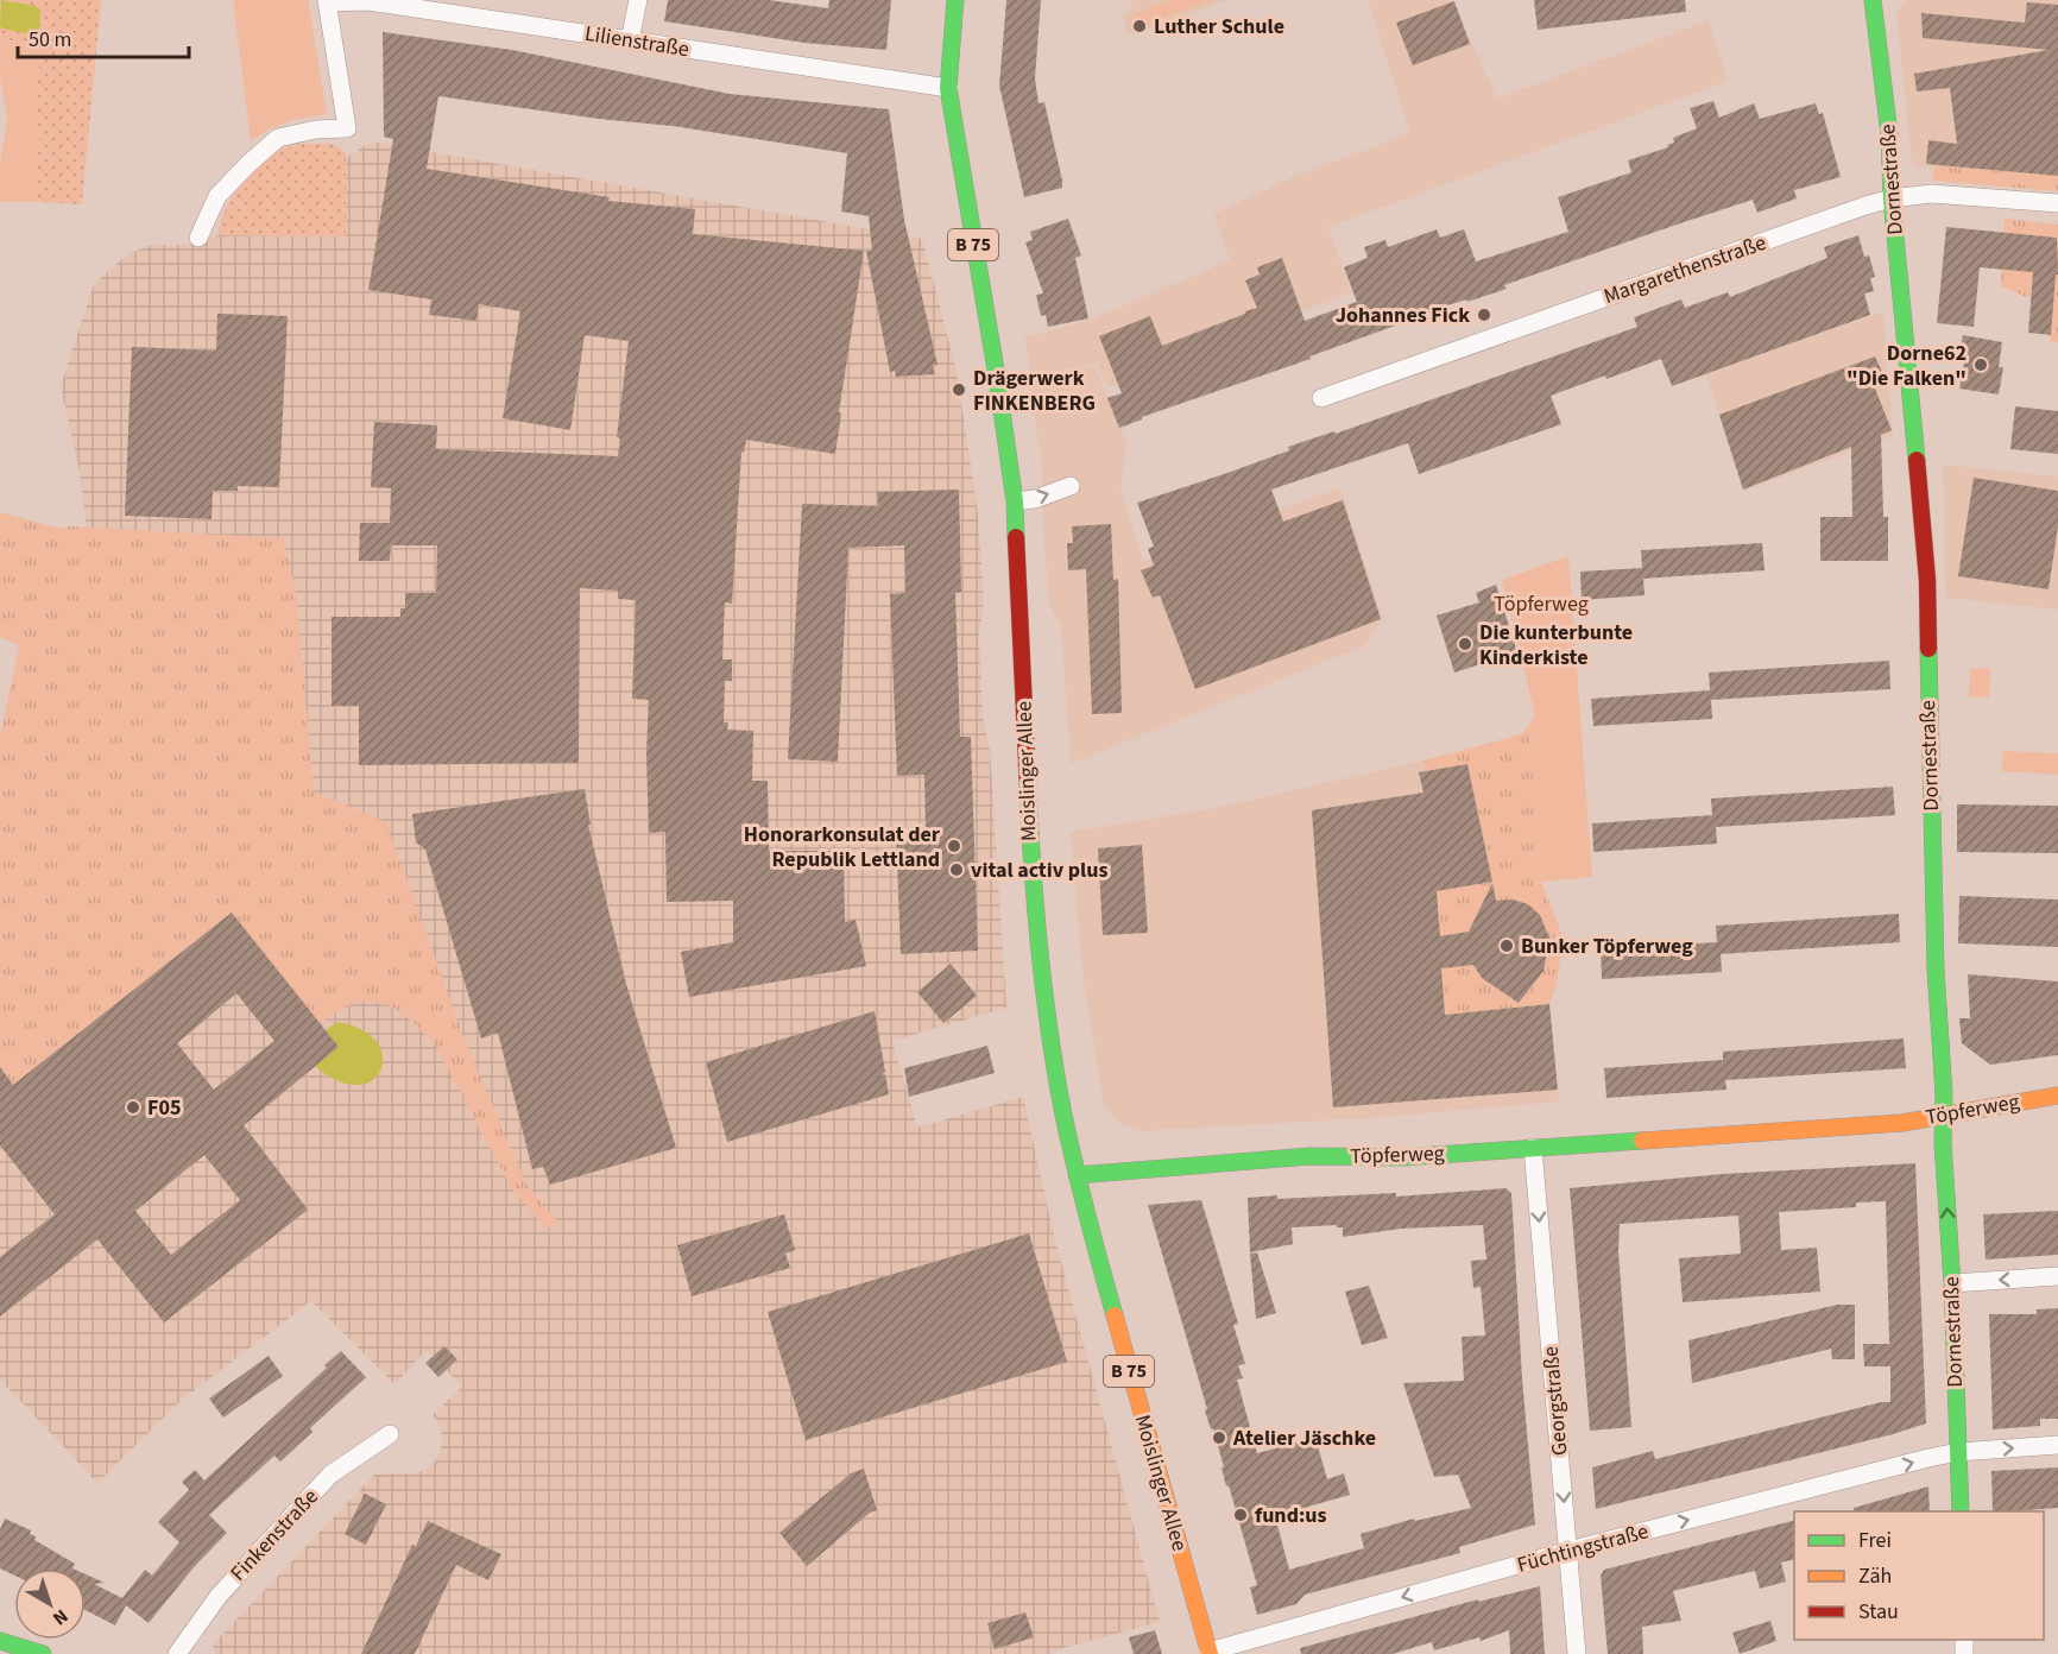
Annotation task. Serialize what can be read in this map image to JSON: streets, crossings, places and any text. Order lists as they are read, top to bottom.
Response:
{
  "streets": {
    "main road": [
      "Dornestraße",
      "B 75",
      "Moislinger Allee",
      "Töpferweg"
    ],
    "street": [
      "Lilienstraße",
      "Margarethenstraße",
      "Georgstraße",
      "Finkenstraße",
      "Füchtingstraße"
    ]
  },
  "crossings": [
    ["Lilienstraße", "Moislinger Allee"],
    ["Dornestraße", "Margarethenstraße"],
    ["Dornestraße", "Töpferweg"],
    ["Dornestraße", "Füchtingstraße"],
    ["Moislinger Allee", "Töpferweg"],
    ["Moislinger Allee", "Füchtingstraße"],
    ["Töpferweg", "Georgstraße"],
    ["Georgstraße", "Füchtingstraße"]
  ],
  "one_way": ["Georgstraße"],
  "parks": ["Töpferweg"],
  "places": [
    "Luther Schule",
    "Johannes Fick",
    "Dorne62 \"Die Falken\"",
    "Drägerwerk FINKENBERG",
    "Die kunterbunte Kinderkiste",
    "Honorarkonsulat der Republik Lettland",
    "vital activ plus",
    "Bunker Töpferweg",
    "F05",
    "Atelier Jäschke",
    "fund:us"
  ],
  "legend": ["Frei", "Zäh", "Stau"],
  "scale_bar": "50 m",
  "north": "bottom right"
}
